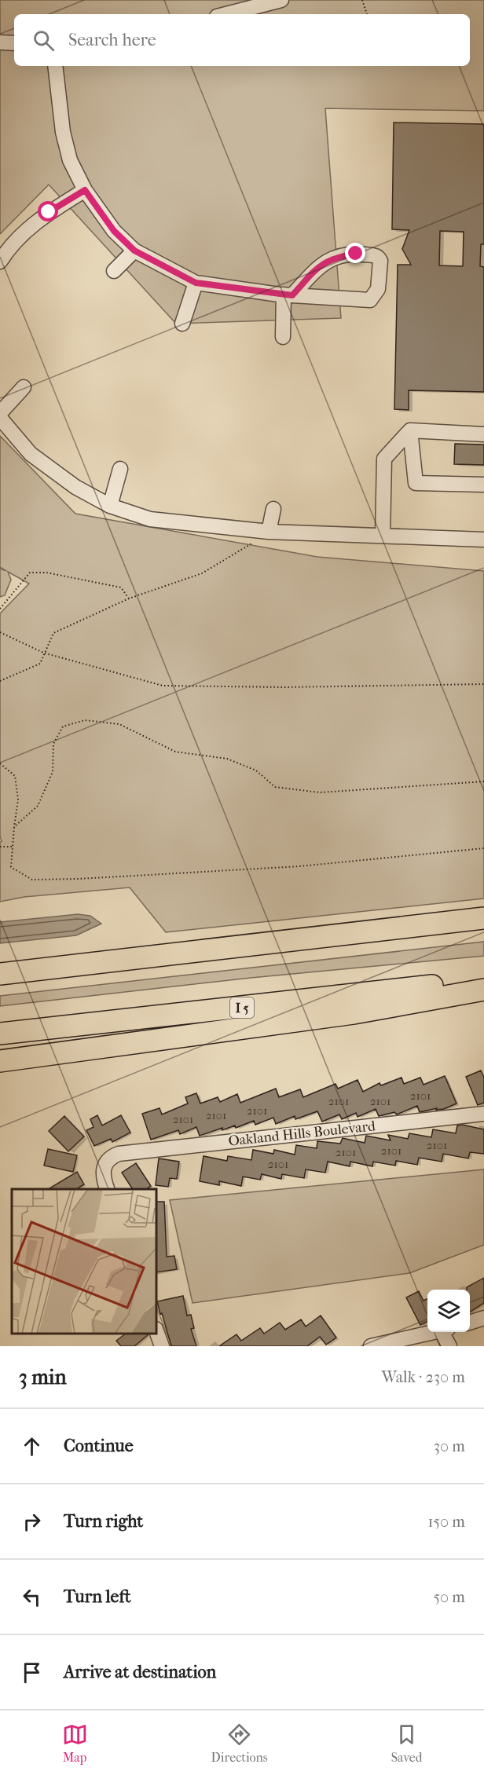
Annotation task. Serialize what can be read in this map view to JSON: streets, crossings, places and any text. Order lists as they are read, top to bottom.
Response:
{
  "streets": {
    "highway": ["I 5"],
    "street": ["Oakland Hills Boulevard"]
  },
  "house_numbers": [
    "2101",
    "2101",
    "2101",
    "2101",
    "2101",
    "2101",
    "2101",
    "2101",
    "2101",
    "2101"
  ],
  "page": {
    "search": "Search here",
    "heading": ["3 min", "Walk · 230 m"],
    "list": [
      ["Continue", "30 m"],
      ["Turn right", "150 m"],
      ["Turn left", "50 m"],
      "Arrive at destination"
    ],
    "nav": ["Map", "Directions", "Saved"]
  }
}
